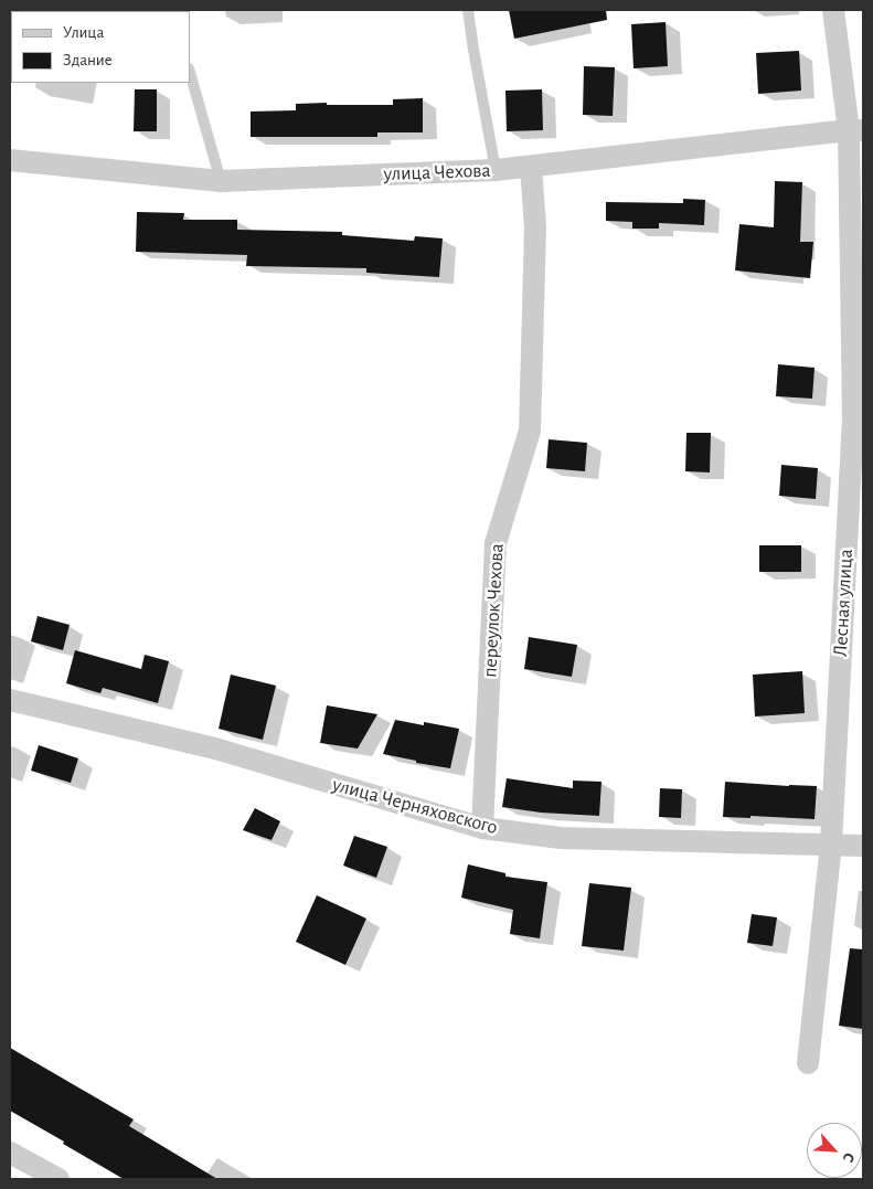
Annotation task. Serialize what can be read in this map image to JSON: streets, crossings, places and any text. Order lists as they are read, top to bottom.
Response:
{
  "streets": {
    "street": [
      "улица Чехова",
      "Лесная улица",
      "переулок Чехова",
      "улица Черняховского"
    ]
  },
  "crossings": [
    ["улица Чехова", "Лесная улица"],
    ["улица Чехова", "переулок Чехова"],
    ["Лесная улица", "улица Черняховского"],
    ["переулок Чехова", "улица Черняховского"]
  ],
  "legend": ["Улица", "Здание"],
  "north": "bottom right"
}
